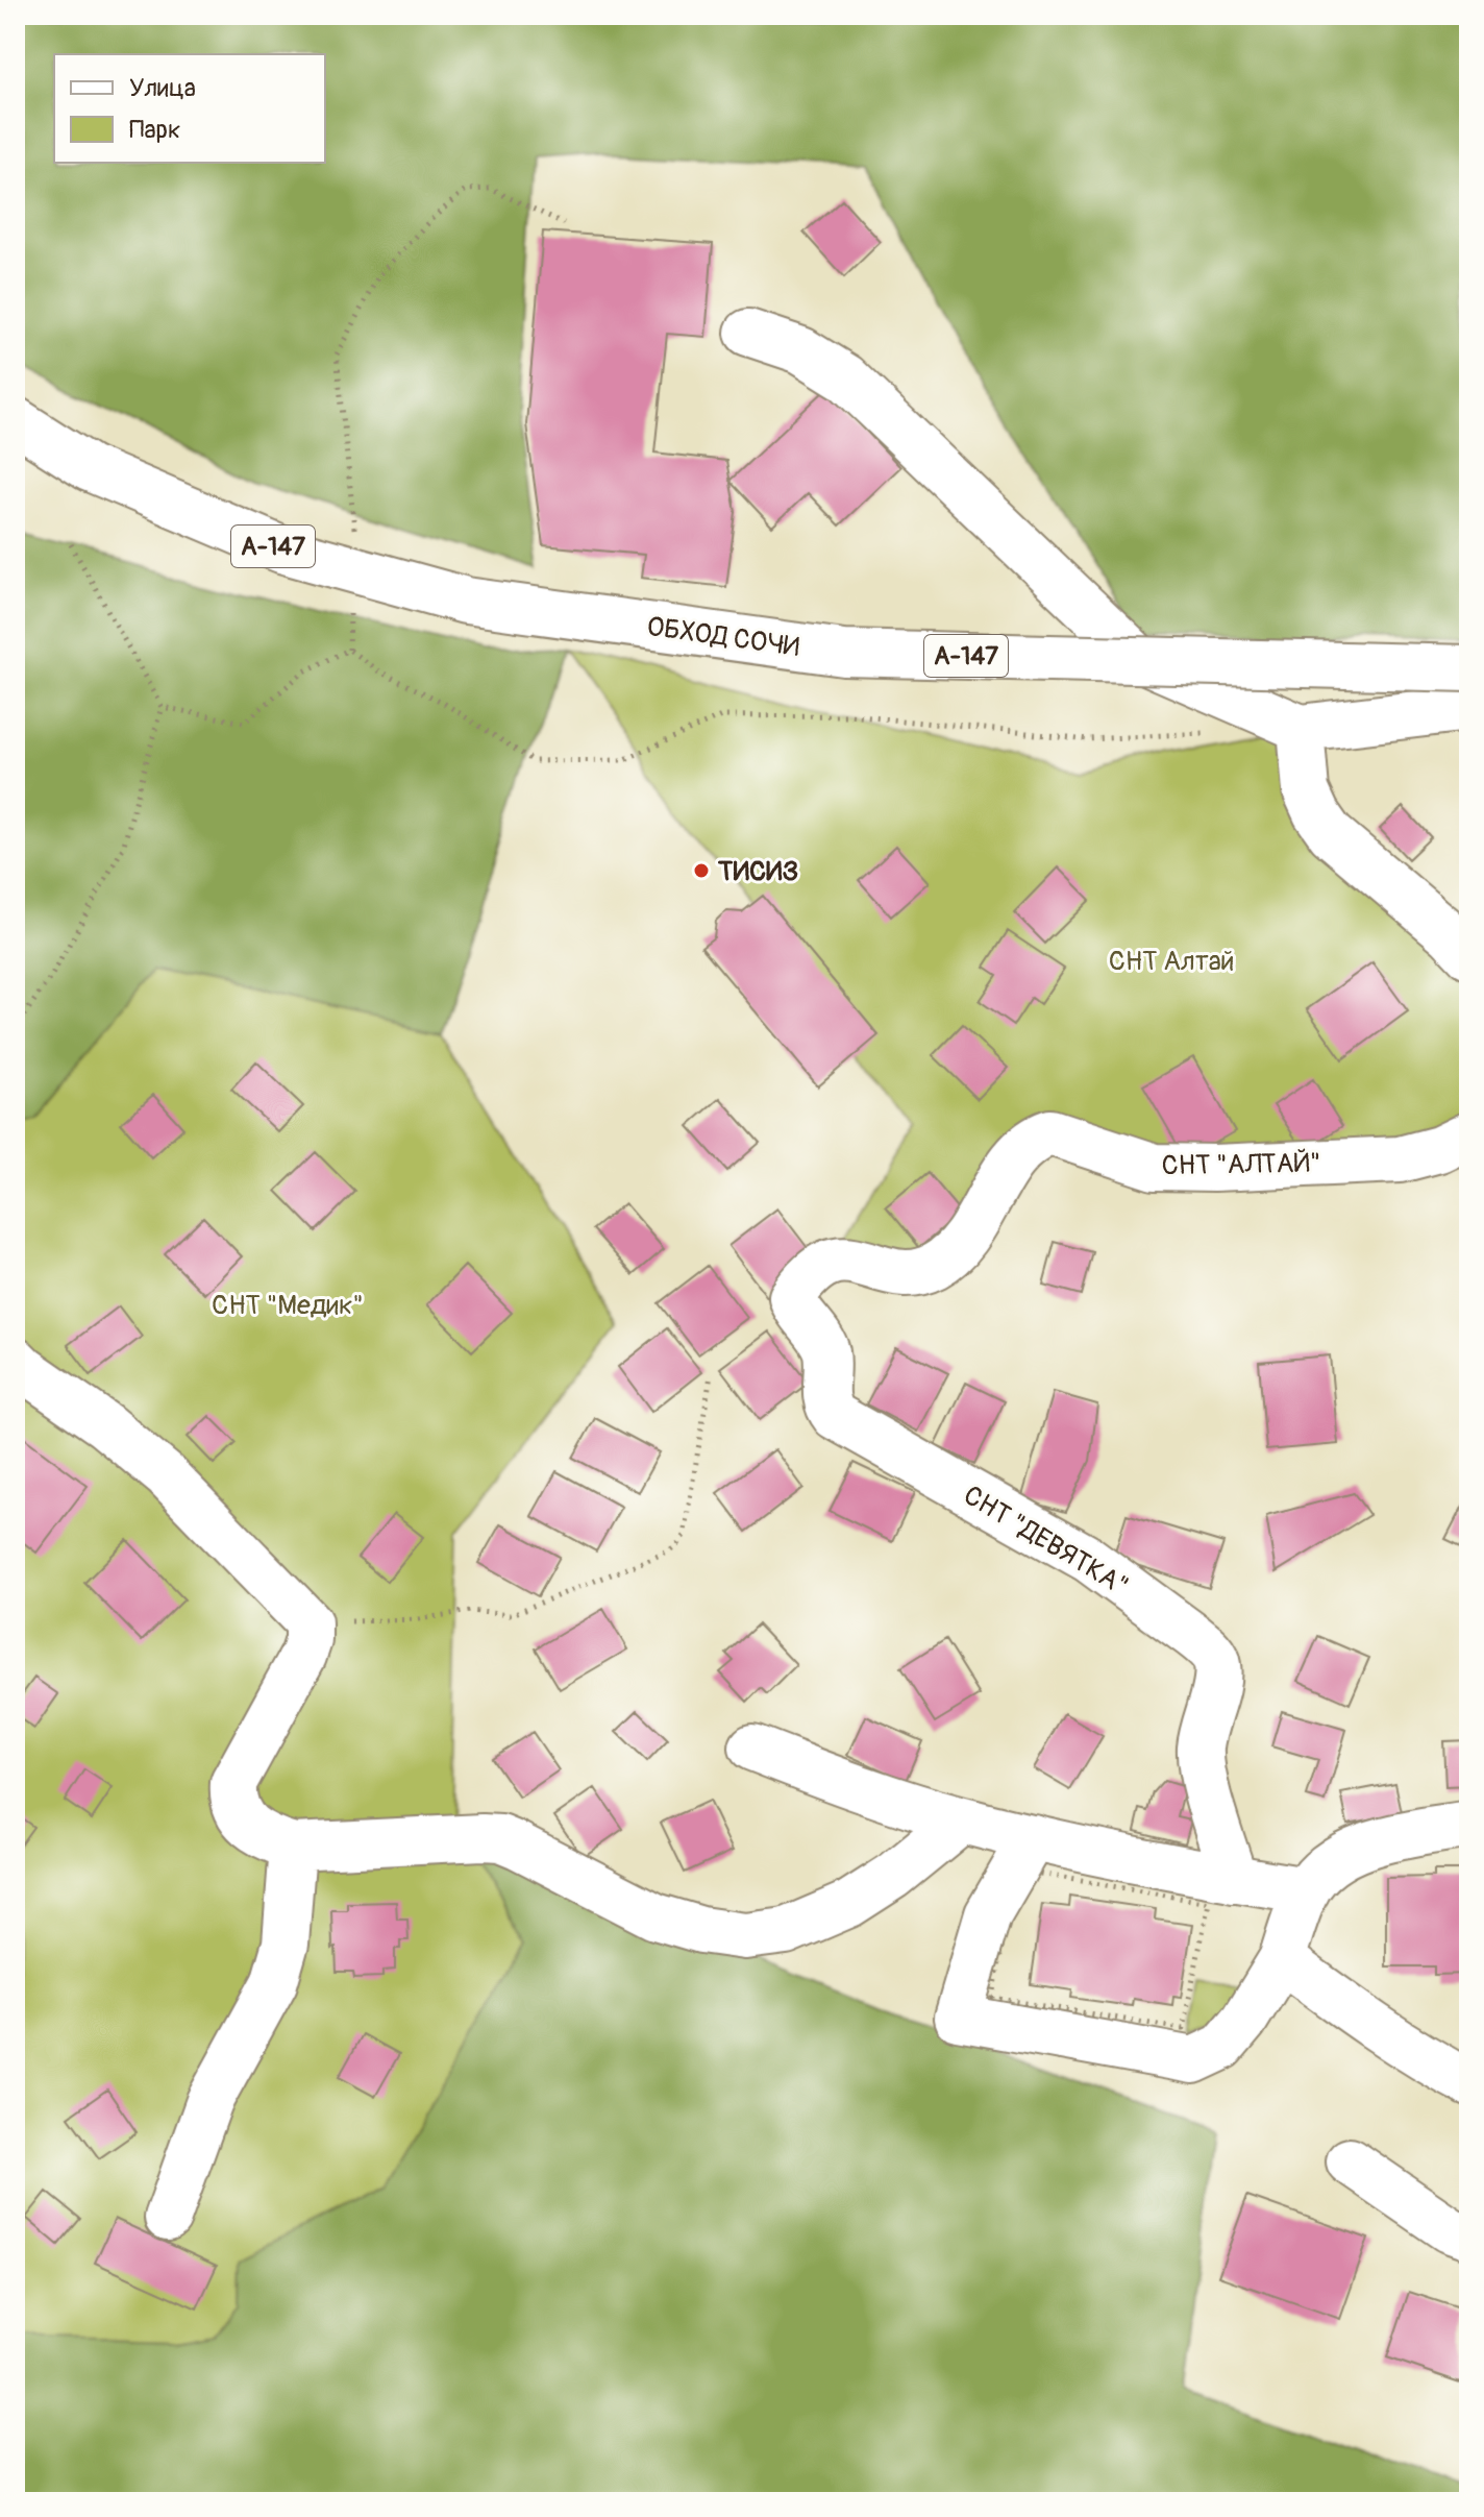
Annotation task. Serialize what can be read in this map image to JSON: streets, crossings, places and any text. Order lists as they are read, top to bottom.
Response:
{
  "streets": {
    "main road": [
      "А-147",
      "ОБХОД СОЧИ",
      "СНТ \"АЛТАЙ\"",
      "СНТ \"ДЕВЯТКА\""
    ]
  },
  "crossings": [
    ["СНТ \"АЛТАЙ\"", "СНТ \"ДЕВЯТКА\""]
  ],
  "parks": ["СНТ Алтай", "СНТ \"Медик\""],
  "places": ["ТИСИЗ"],
  "legend": ["Улица", "Парк"]
}
